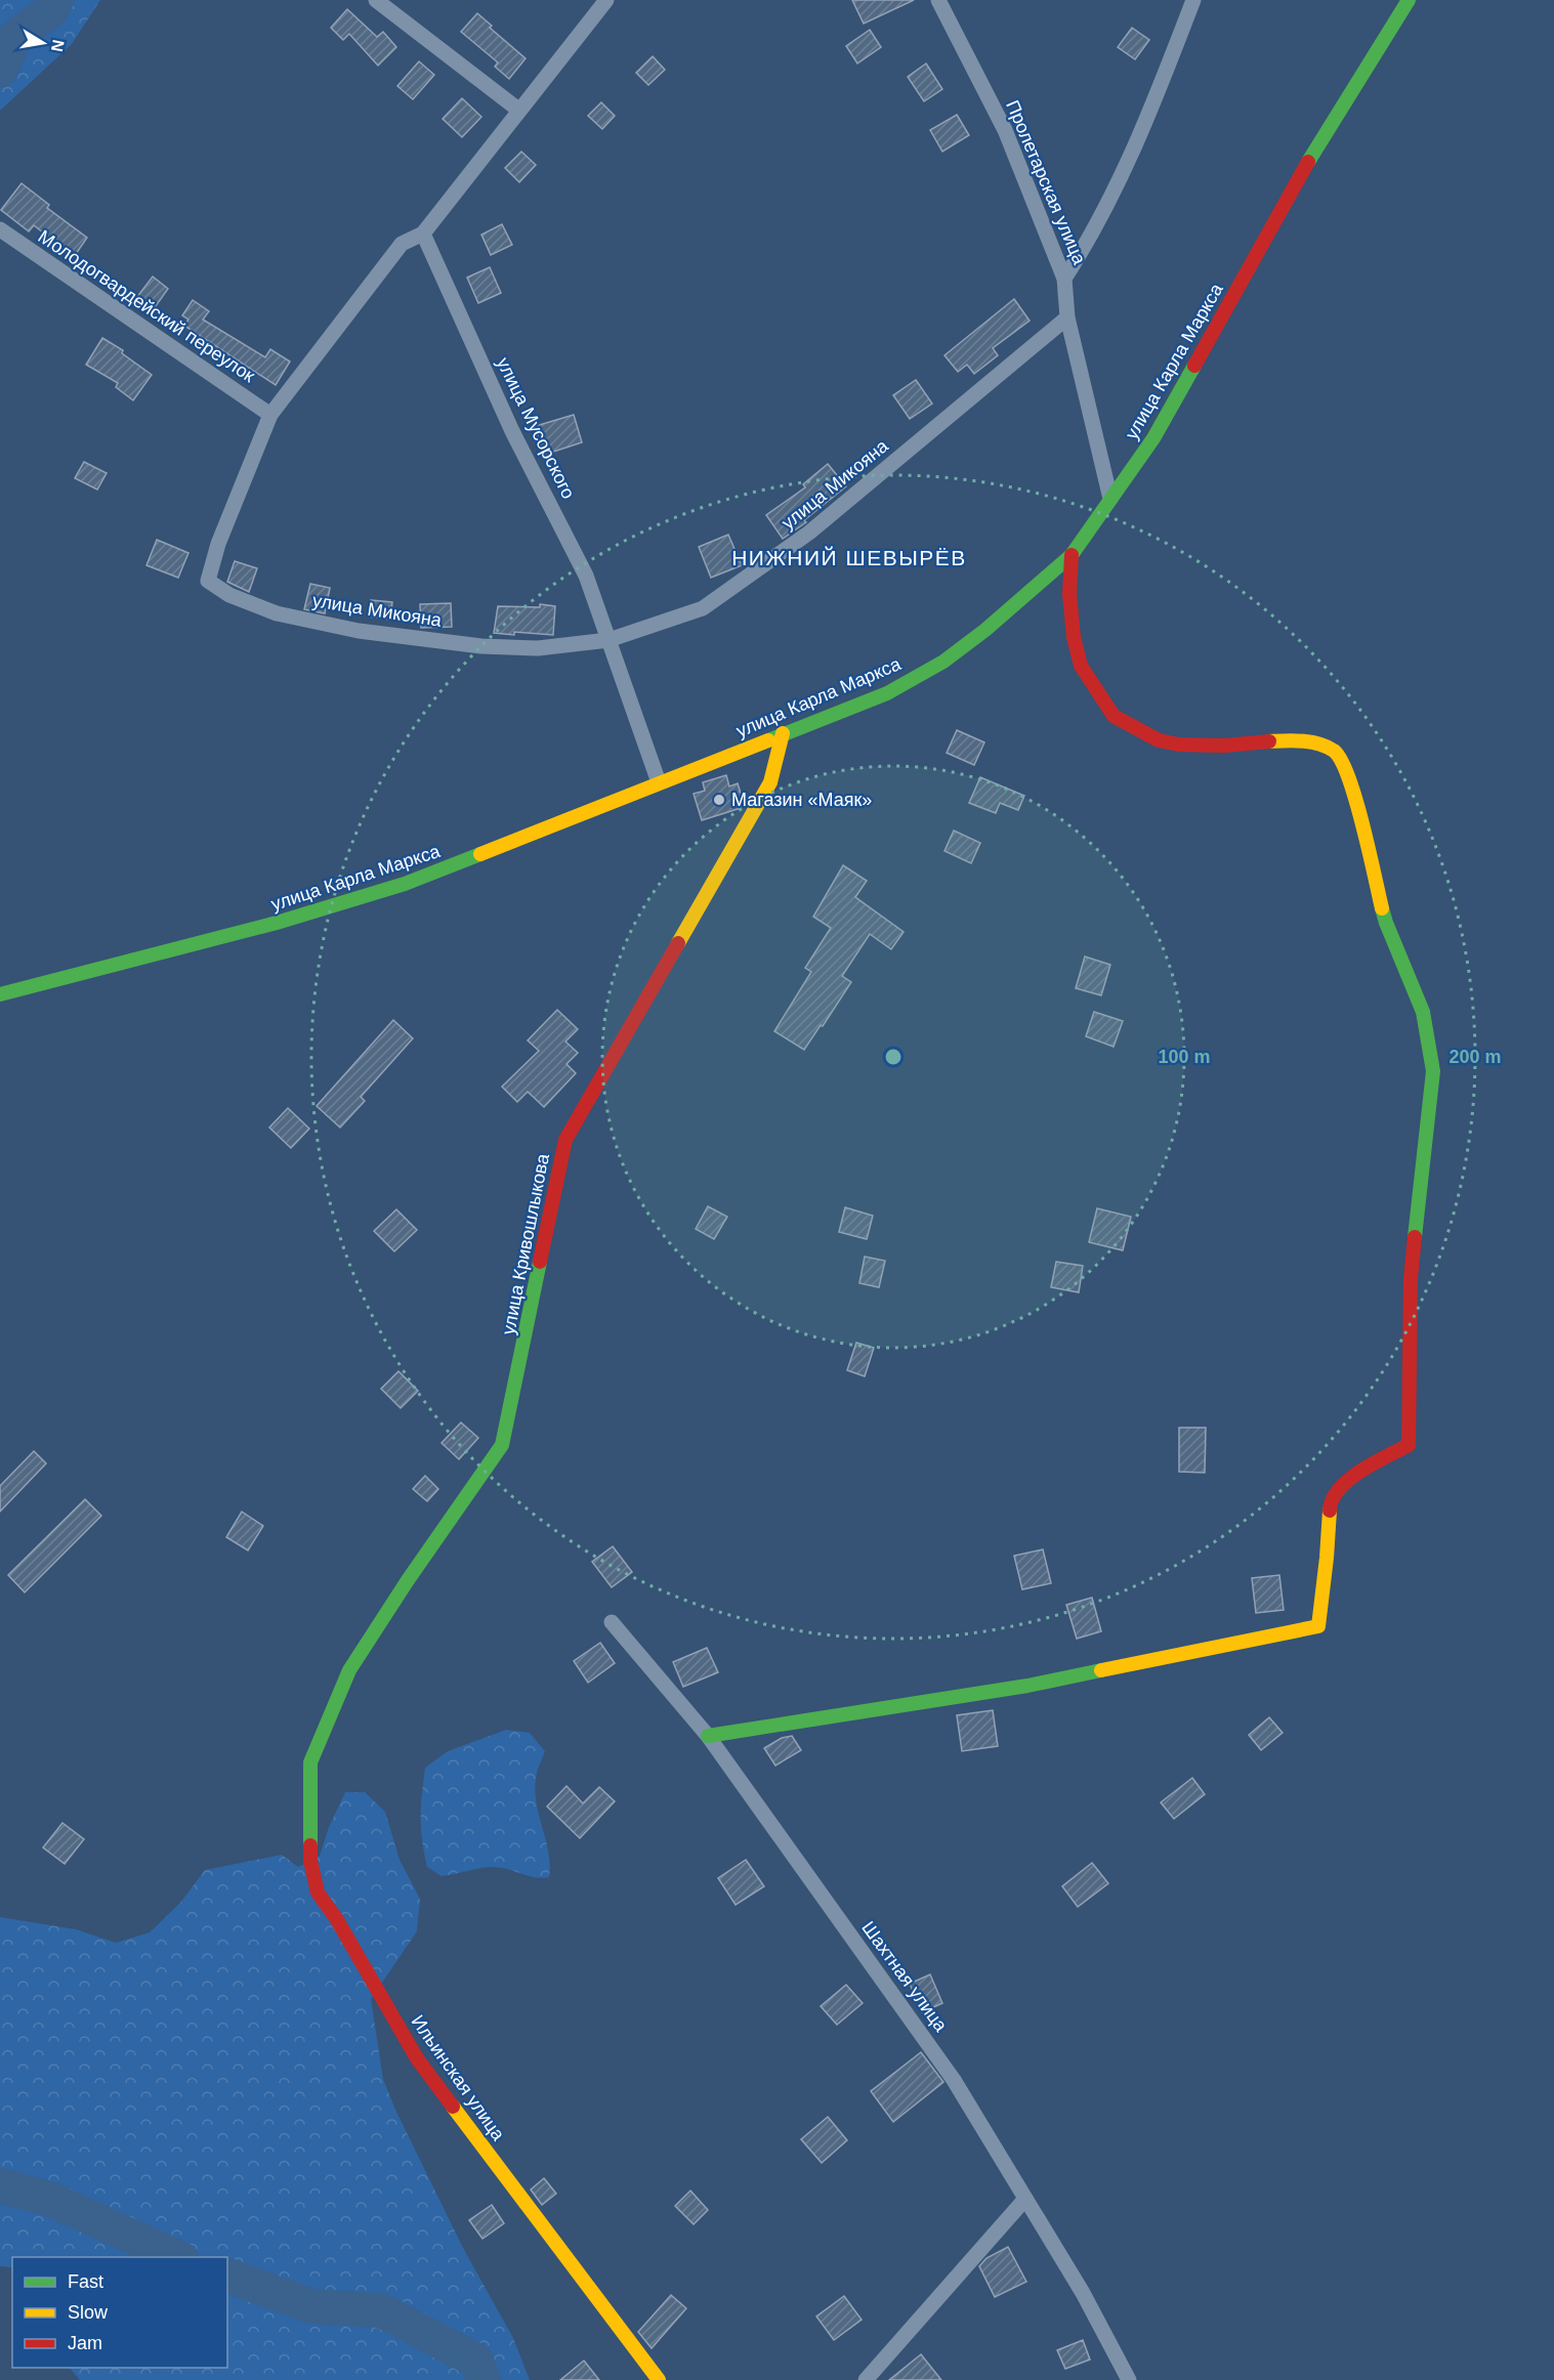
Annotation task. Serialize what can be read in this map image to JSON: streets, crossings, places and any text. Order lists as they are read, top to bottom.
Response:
{
  "streets": {
    "street": [
      "Пролетарская улица",
      "Молодогвардейский переулок",
      "улица Карла Маркса",
      "улица Мусорского",
      "улица Микояна",
      "улица Кривошлыкова",
      "Шахтная улица",
      "Ильинская улица"
    ]
  },
  "crossings": [
    ["Пролетарская улица", "улица Карла Маркса"],
    ["Пролетарская улица", "улица Микояна"],
    ["Молодогвардейский переулок", "улица Микояна"],
    ["улица Карла Маркса", "улица Мусорского"],
    ["улица Карла Маркса", "улица Кривошлыкова"],
    ["улица Мусорского", "улица Микояна"],
    ["улица Кривошлыкова", "Ильинская улица"]
  ],
  "districts": ["НИЖНИЙ ШЕВЫРЁВ"],
  "places": ["Магазин «Маяк»"],
  "legend": ["Fast", "Slow", "Jam"],
  "north": "right",
  "rings": ["100 m", "200 m"]
}
